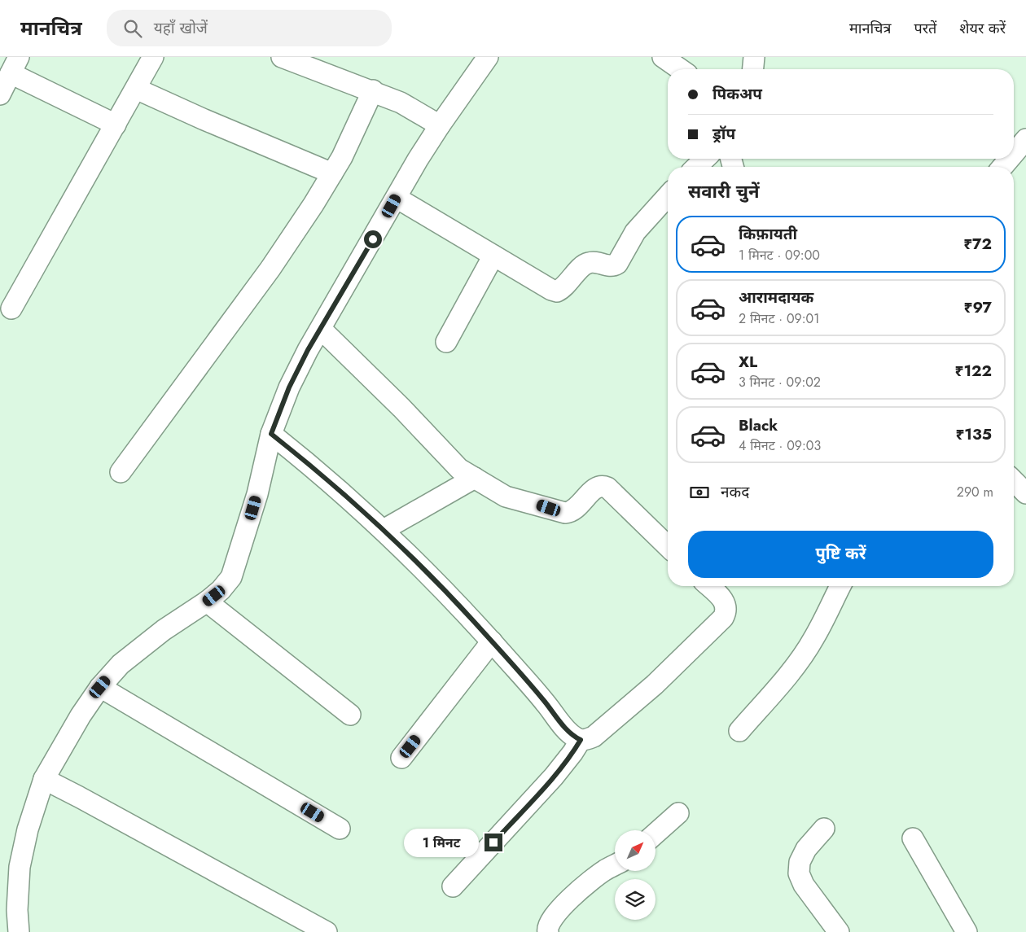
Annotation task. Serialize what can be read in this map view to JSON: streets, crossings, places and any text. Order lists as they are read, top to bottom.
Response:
{
  "north": "top right",
  "page": {
    "header": "मानचित्र",
    "search": "यहाँ खोजें",
    "nav": ["मानचित्र", "परतें", "शेयर करें"],
    "banner": ["पिकअप", "ड्रॉप"],
    "heading": "सवारी चुनें",
    "list": [
      {
        "name": "किफ़ायती",
        "note": "1 मिनट · 09:00",
        "value": "₹72"
      },
      {
        "name": "आरामदायक",
        "note": "2 मिनट · 09:01",
        "value": "₹97"
      },
      {
        "name": "XL",
        "note": "3 मिनट · 09:02",
        "value": "₹122"
      },
      {
        "name": "Black",
        "note": "4 मिनट · 09:03",
        "value": "₹135"
      }
    ],
    "pay": ["नकद", "290 m"],
    "buttons": "पुष्टि करें",
    "bubble": "1 मिनट"
  }
}
